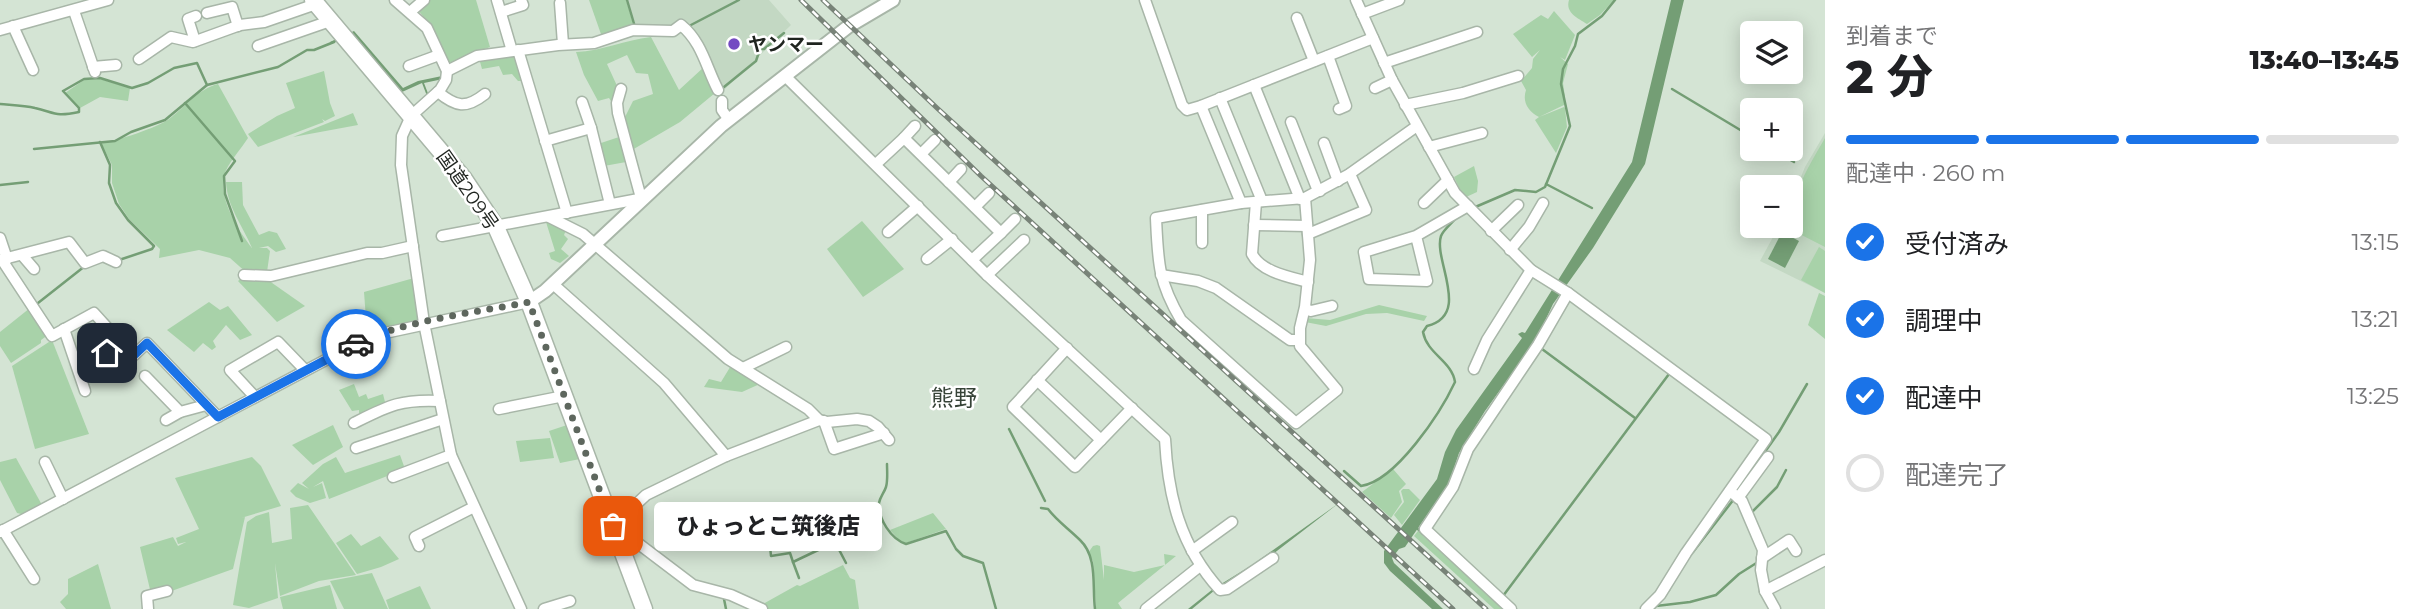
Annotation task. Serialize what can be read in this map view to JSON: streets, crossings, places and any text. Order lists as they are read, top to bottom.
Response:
{
  "streets": {
    "highway": ["国道209号"]
  },
  "districts": ["熊野"],
  "places": ["ヤンマー", "ひょっとこ筑後店"],
  "page": {
    "heading": ["2 分", "到着まで", "13:40–13:45"],
    "map_buttons": ["+", "−"],
    "bar": "配達中 · 260 m",
    "list": [
      ["受付済み", "13:15"],
      ["調理中", "13:21"],
      ["配達中", "13:25"],
      "配達完了"
    ],
    "bubble": "ひょっとこ筑後店"
  }
}
